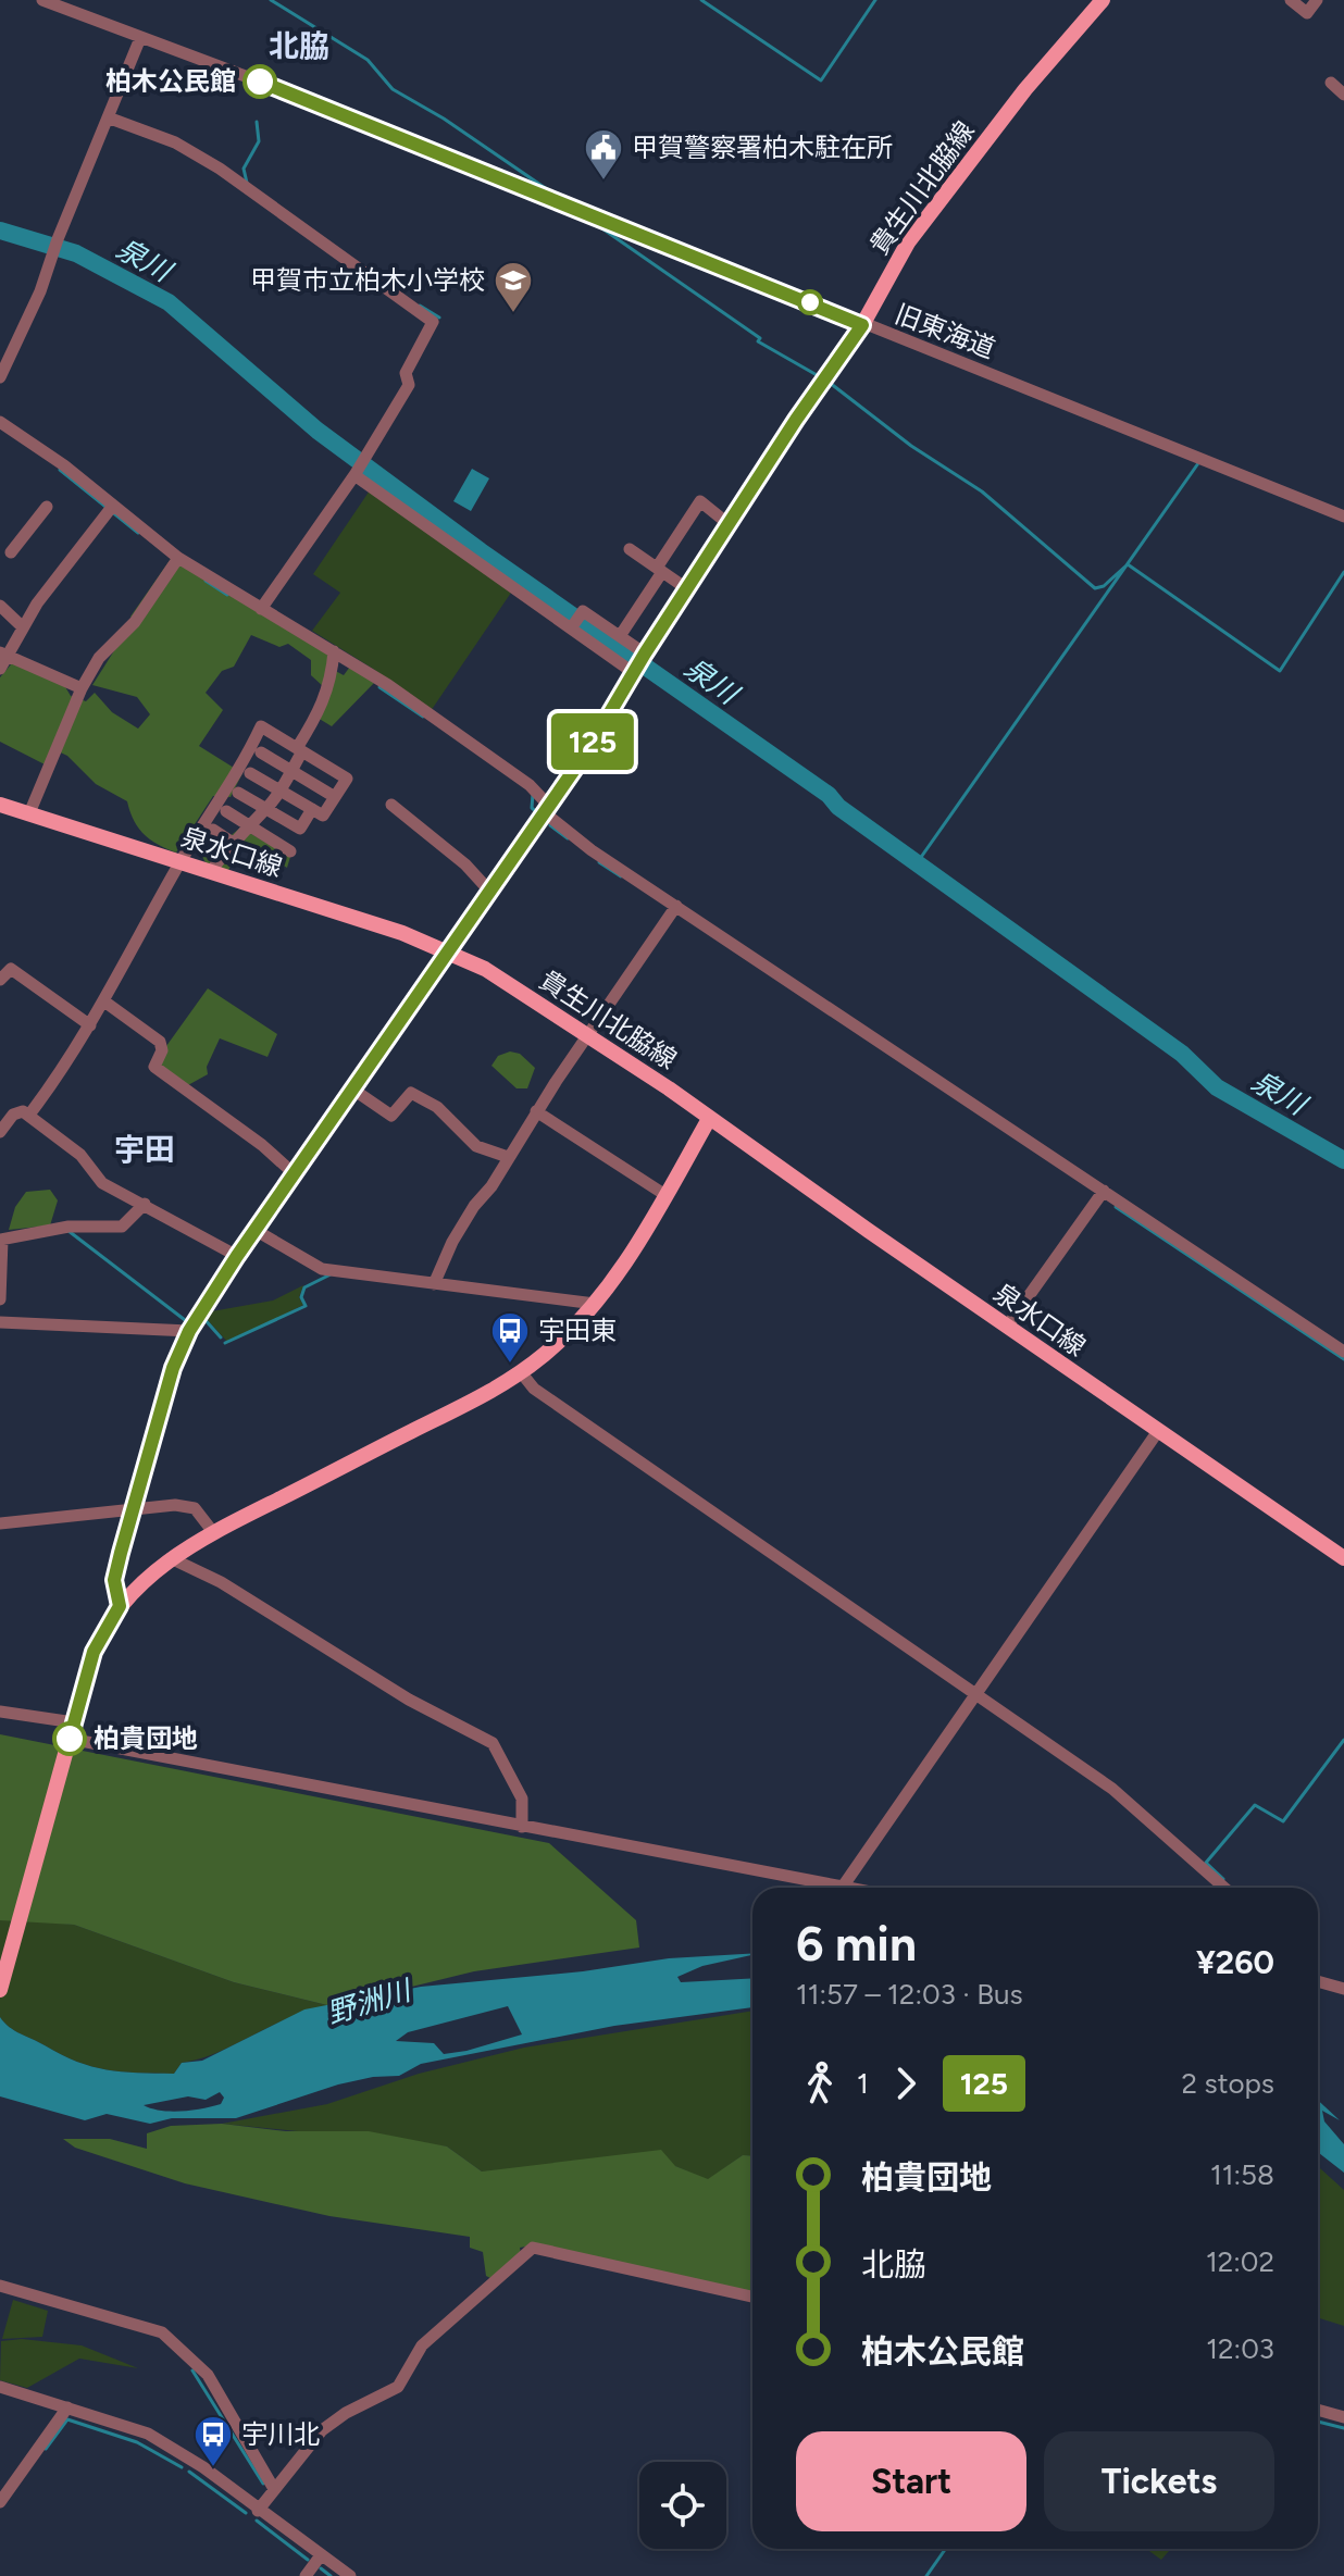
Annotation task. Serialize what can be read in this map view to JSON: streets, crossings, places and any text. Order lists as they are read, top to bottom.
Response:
{
  "streets": {
    "main road": ["貴生川北脇線", "泉水口線"],
    "street": ["旧東海道"]
  },
  "crossings": [
    ["貴生川北脇線", "旧東海道"],
    ["貴生川北脇線", "泉水口線"]
  ],
  "districts": ["北脇", "宇田"],
  "water": ["泉川", "野洲川"],
  "places": {
    "other": ["柏木公民館", "柏貴団地"],
    "public building": ["甲賀警察署柏木駐在所"],
    "school or university": ["甲賀市立柏木小学校"],
    "bus stop": ["宇田東", "宇川北"]
  },
  "lines": ["bus line 125"],
  "page": {
    "on_map": "125",
    "heading": ["6 min", "11:57 – 12:03 · Bus", "¥260"],
    "legs": ["1", "125", "2 stops"],
    "list": [
      {
        "name": "柏貴団地",
        "value": "11:58"
      },
      {
        "name": "北脇",
        "value": "12:02"
      },
      {
        "name": "柏木公民館",
        "value": "12:03"
      }
    ],
    "buttons": ["Start", "Tickets"]
  }
}
